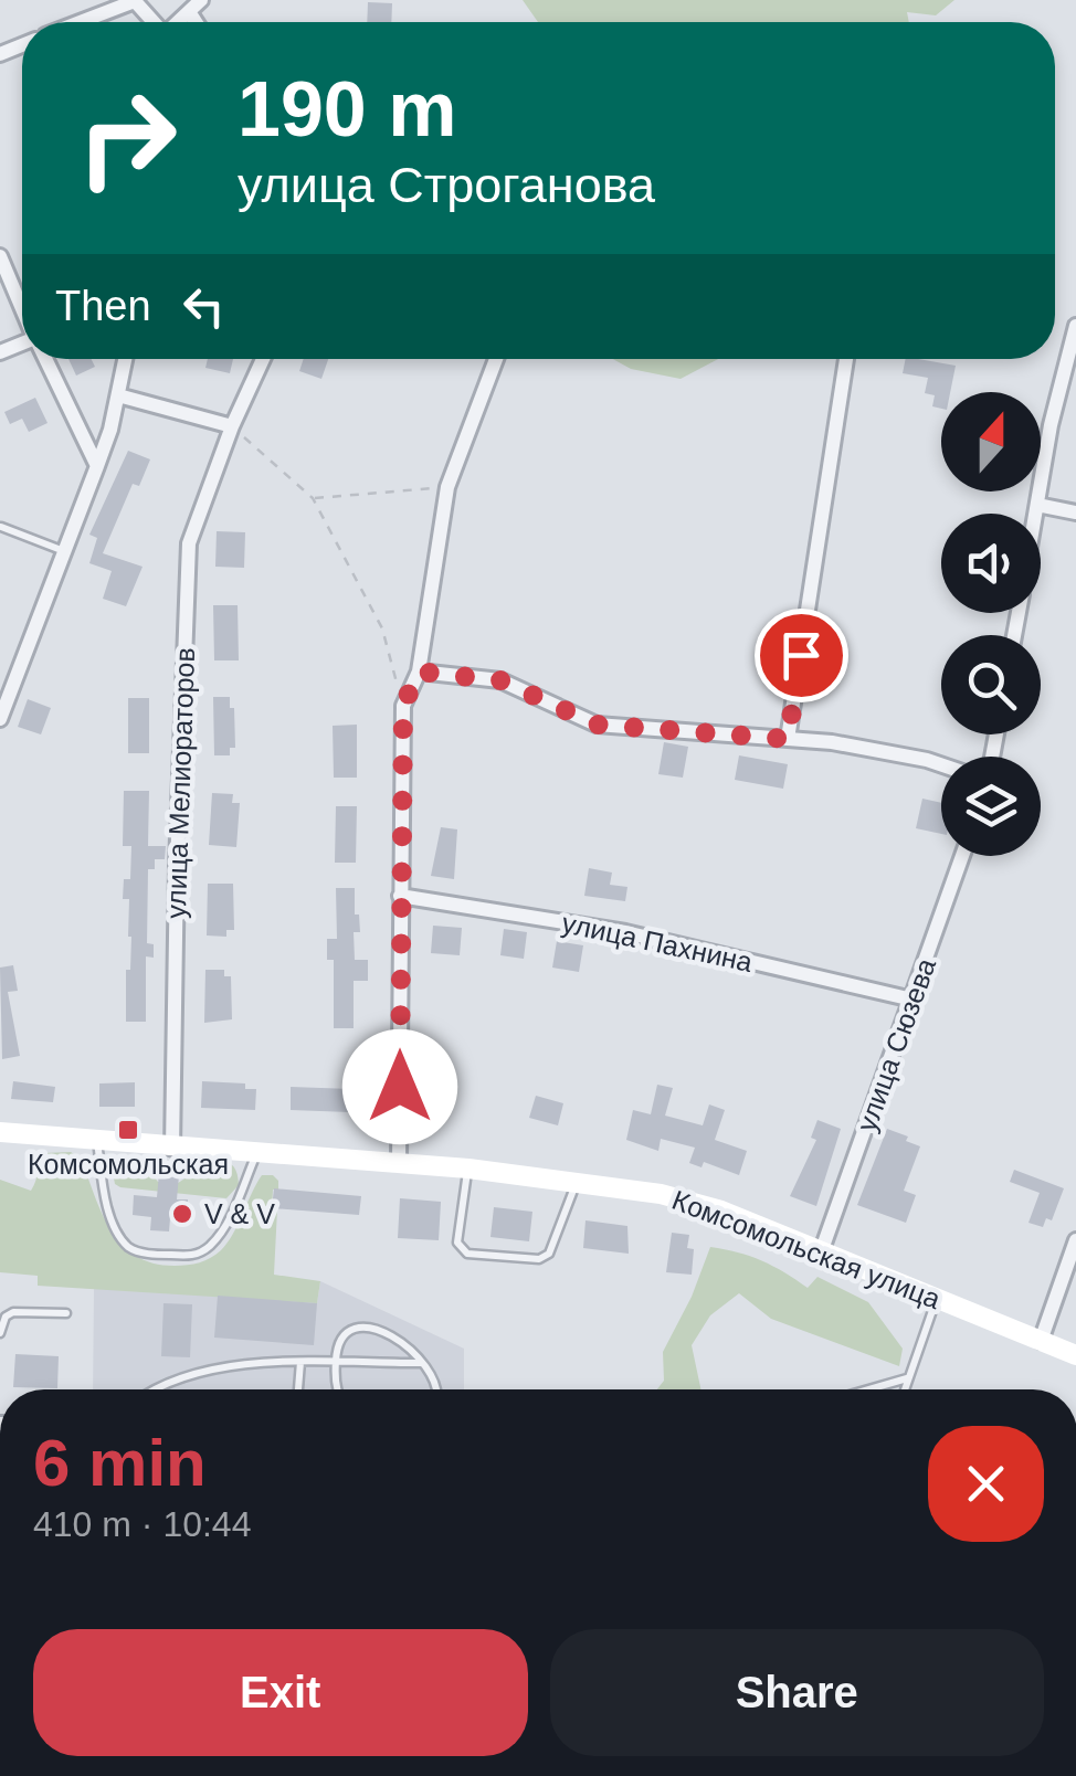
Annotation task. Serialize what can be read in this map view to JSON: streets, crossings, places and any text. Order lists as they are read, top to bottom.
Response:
{
  "streets": {
    "main road": ["Комсомольская улица"],
    "street": ["улица Мелиораторов", "улица Пахнина", "улица Сюзева"]
  },
  "crossings": [
    ["улица Мелиораторов", "Комсомольская улица"],
    ["улица Пахнина", "улица Сюзева"],
    ["улица Сюзева", "Комсомольская улица"]
  ],
  "places": {
    "transit": ["Комсомольская"],
    "other": ["V & V"]
  },
  "north": "top",
  "page": {
    "turn": ["190 m", "улица Строганова"],
    "then": "Then",
    "heading": ["6 min", "410 m · 10:44"],
    "buttons": ["Exit", "Share"]
  }
}
